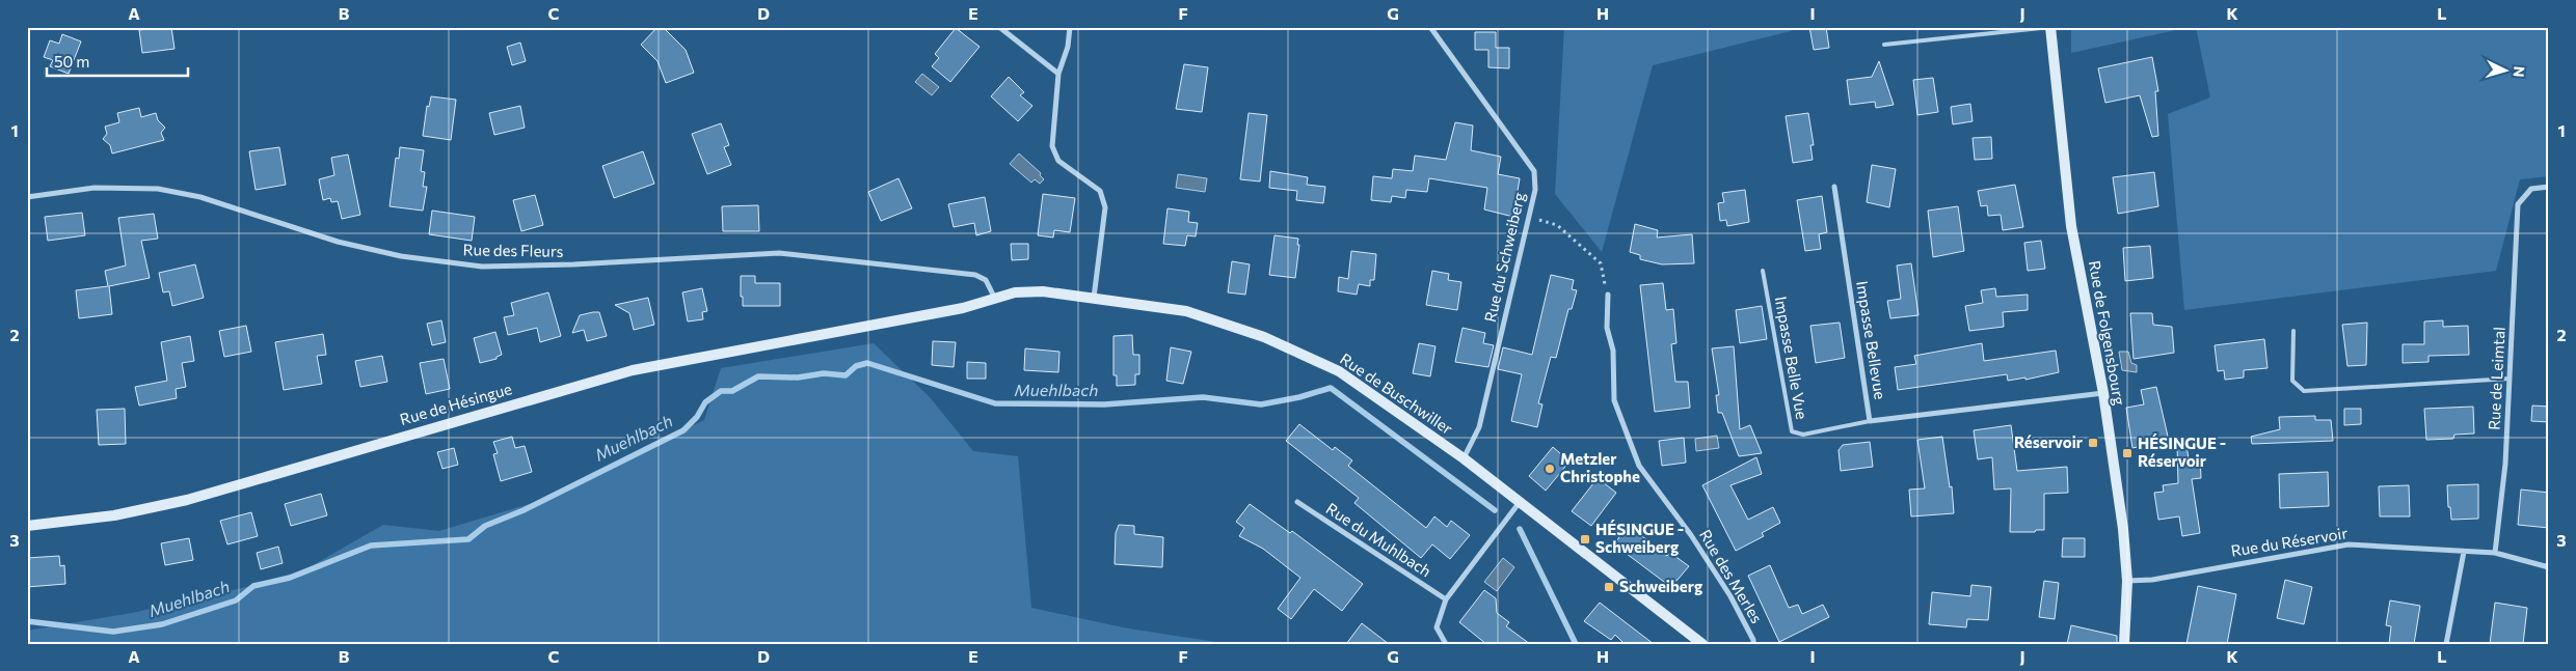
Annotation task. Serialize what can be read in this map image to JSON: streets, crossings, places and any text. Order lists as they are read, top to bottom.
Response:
{
  "streets": {
    "street": [
      "Rue des Fleurs",
      "Rue du Schweiberg",
      "Rue de Folgensbourg",
      "Impasse Bellevue",
      "Rue de Leimtal",
      "Rue de Buschwiller",
      "Rue de Hésingue",
      "Rue du Muhlbach",
      "Rue du Réservoir",
      "Rue des Merles"
    ],
    "lane": ["Impasse Belle Vue"]
  },
  "crossings": [
    ["Rue des Fleurs", "Rue de Buschwiller"],
    ["Rue du Schweiberg", "Rue de Buschwiller"],
    ["Rue de Folgensbourg", "Impasse Bellevue"],
    ["Rue de Folgensbourg", "Rue du Réservoir"],
    ["Impasse Bellevue", "Impasse Belle Vue"],
    ["Rue de Leimtal", "Rue du Réservoir"],
    ["Rue de Buschwiller", "Rue de Hésingue"]
  ],
  "water": ["Muehlbach"],
  "places": {
    "transit": [
      "Réservoir",
      "HÉSINGUE - Réservoir",
      "HÉSINGUE - Schweiberg",
      "Schweiberg"
    ],
    "other": ["Metzler Christophe"]
  },
  "scale_bar": "50 m",
  "north": "right",
  "grid": {
    "columns": [
      "A",
      "B",
      "C",
      "D",
      "E",
      "F",
      "G",
      "H",
      "I",
      "J",
      "K",
      "L"
    ],
    "rows": ["1", "2", "3"]
  }
}
